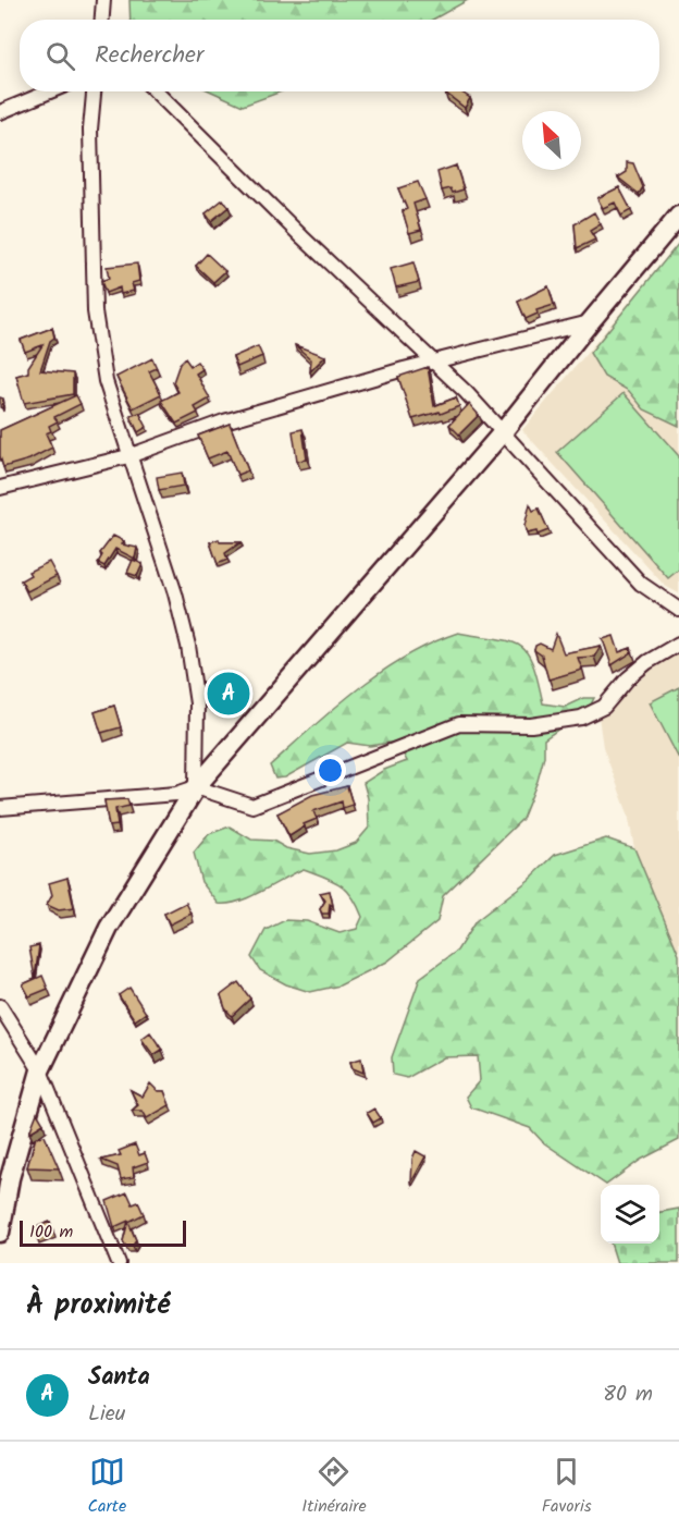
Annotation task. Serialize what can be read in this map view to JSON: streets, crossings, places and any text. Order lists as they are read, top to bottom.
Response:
{
  "scale_bar": "100 m",
  "north": "top left",
  "page": {
    "search": "Rechercher",
    "pins": "A",
    "scale": "100 m",
    "heading": "À proximité",
    "list": [
      {
        "mark": "A",
        "name": "Santa",
        "note": "Lieu",
        "value": "80 m"
      }
    ],
    "nav": ["Carte", "Itinéraire", "Favoris"]
  }
}
